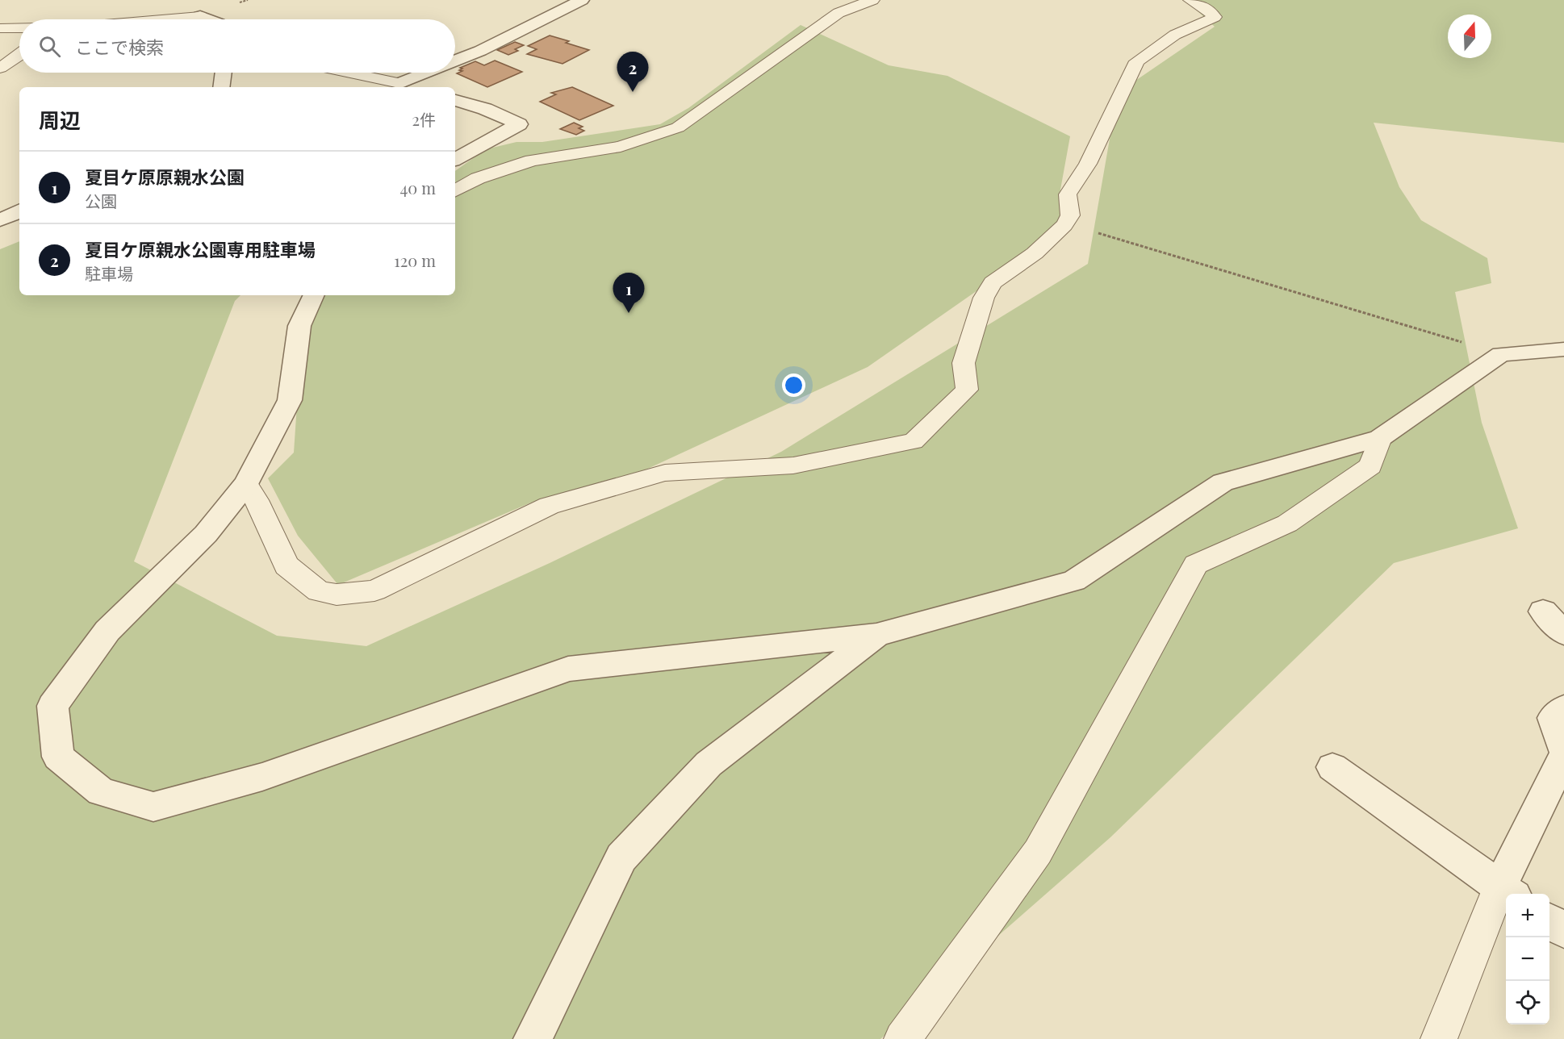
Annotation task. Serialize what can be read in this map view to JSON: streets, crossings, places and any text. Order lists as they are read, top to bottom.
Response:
{
  "north": "top",
  "page": {
    "search": "ここで検索",
    "pins": ["2", "1"],
    "heading": ["周辺", "2件"],
    "list": [
      {
        "mark": "1",
        "name": "夏目ケ原原親水公園",
        "note": "公園",
        "value": "40 m"
      },
      {
        "mark": "2",
        "name": "夏目ケ原親水公園専用駐車場",
        "note": "駐車場",
        "value": "120 m"
      }
    ],
    "map_buttons": ["+", "−"]
  }
}
